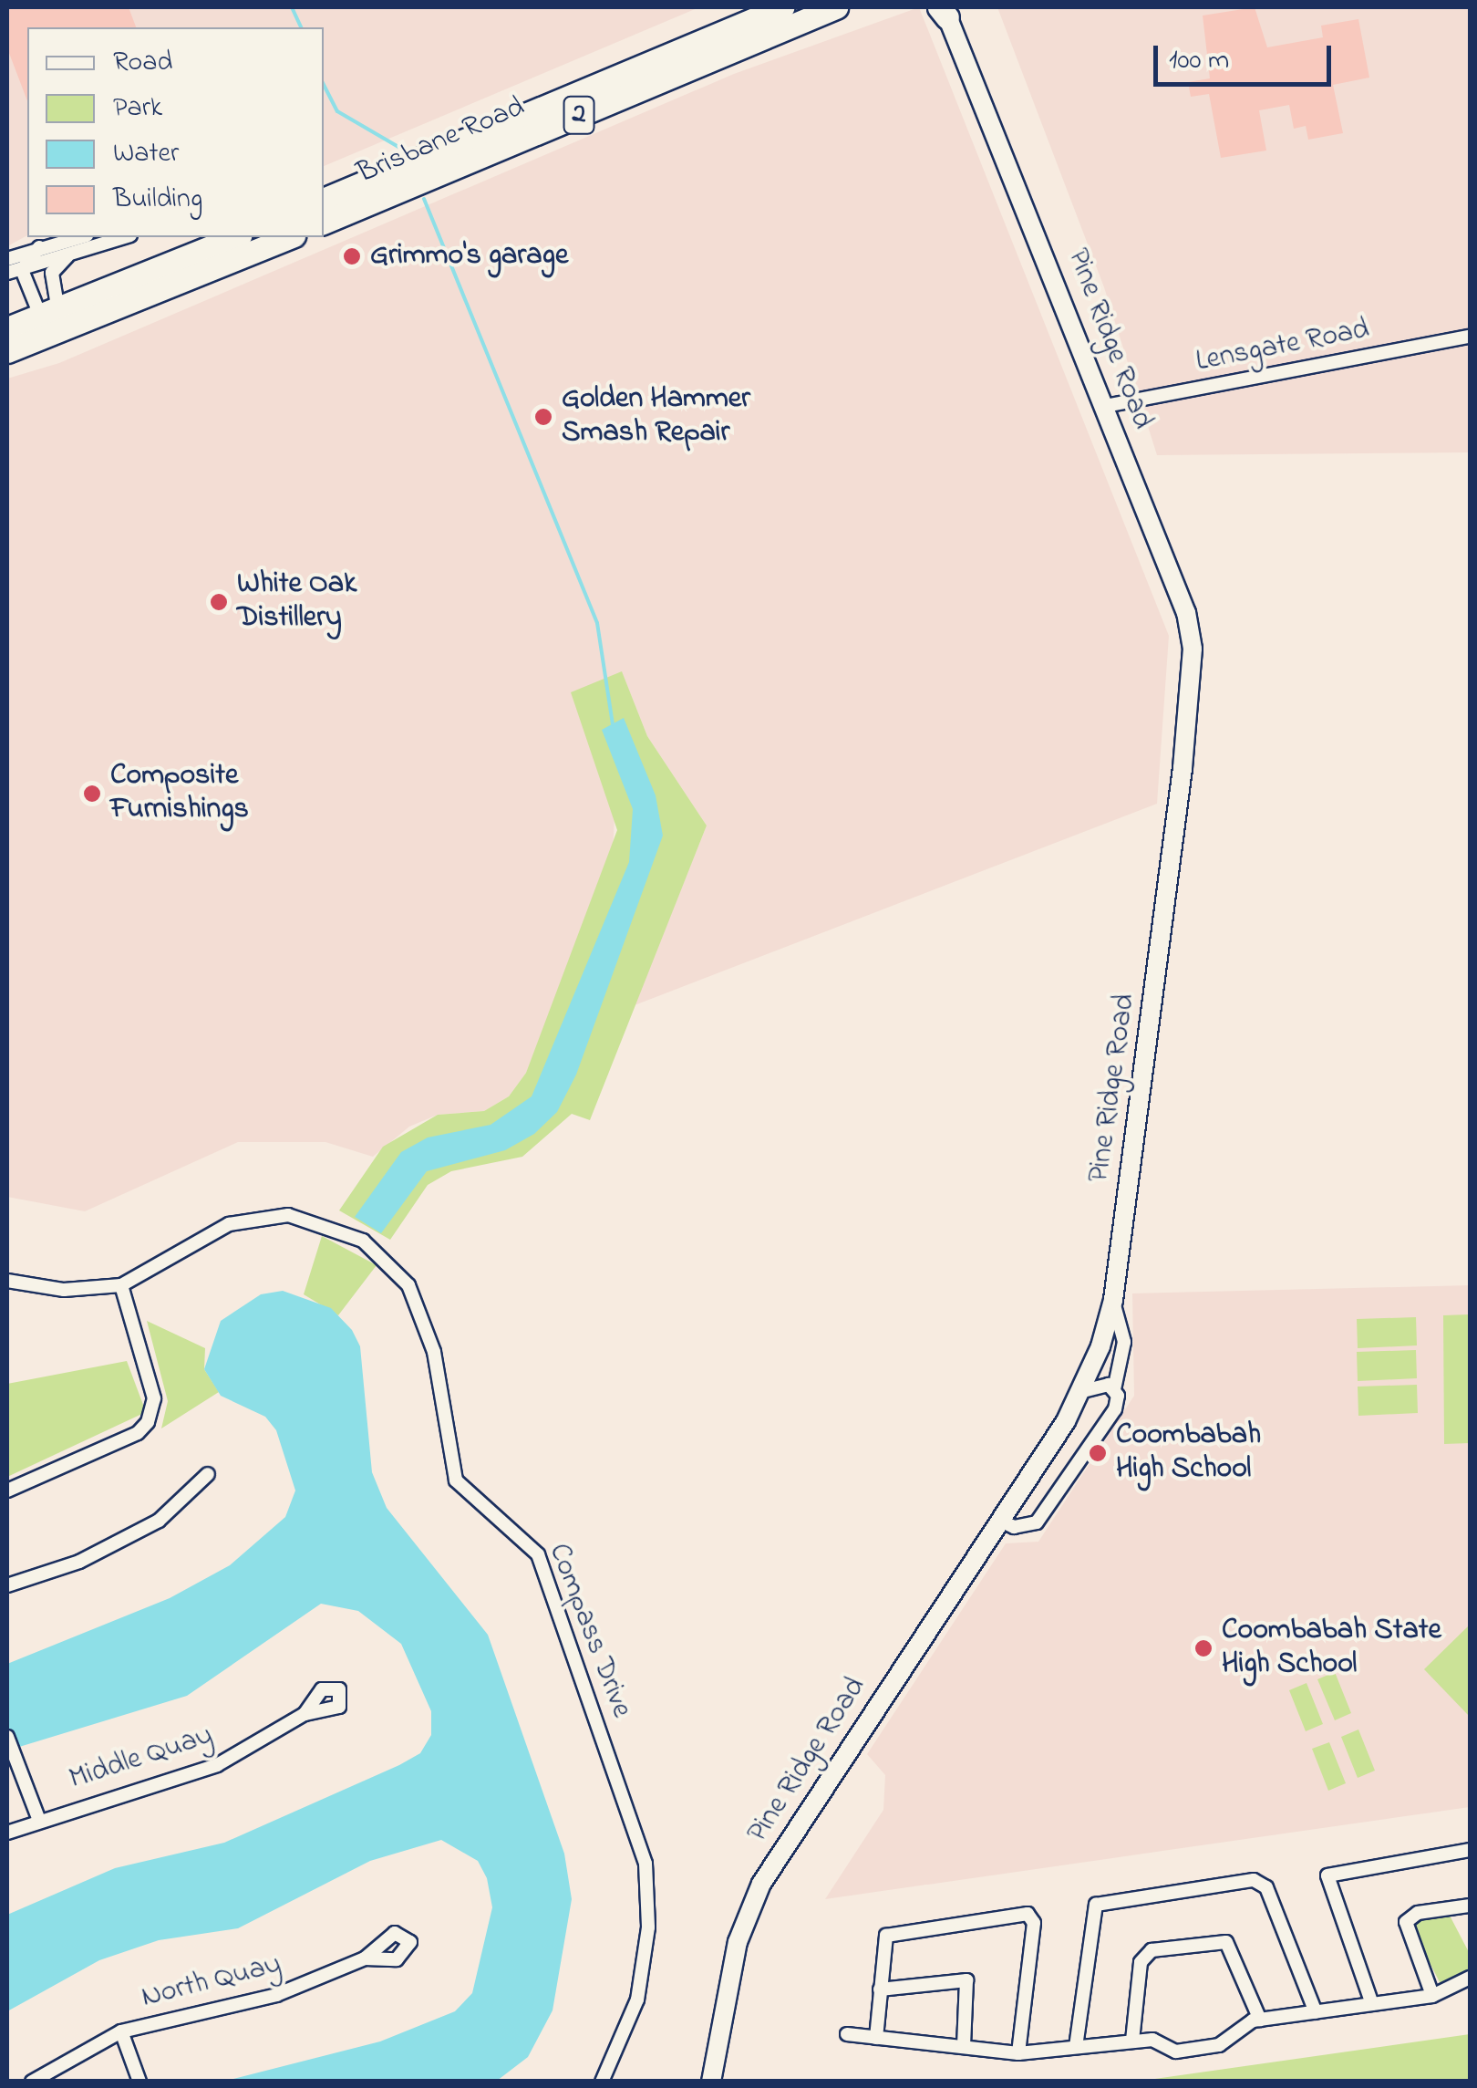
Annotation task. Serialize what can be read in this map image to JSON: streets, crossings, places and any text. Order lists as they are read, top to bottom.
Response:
{
  "streets": {
    "highway": ["2", "Brisbane Road"],
    "street": [
      "Pine Ridge Road",
      "Lensgate Road",
      "Compass Drive",
      "Middle Quay",
      "North Quay"
    ]
  },
  "crossings": [
    ["Pine Ridge Road", "Lensgate Road"]
  ],
  "places": [
    "Grimmo's garage",
    "Golden Hammer Smash Repair",
    "White Oak Distillery",
    "Composite Furnishings",
    "Coombabah High School",
    "Coombabah State High School"
  ],
  "legend": [
    "Road",
    "Park",
    "Water",
    "Building"
  ],
  "scale_bar": "100 m"
}
